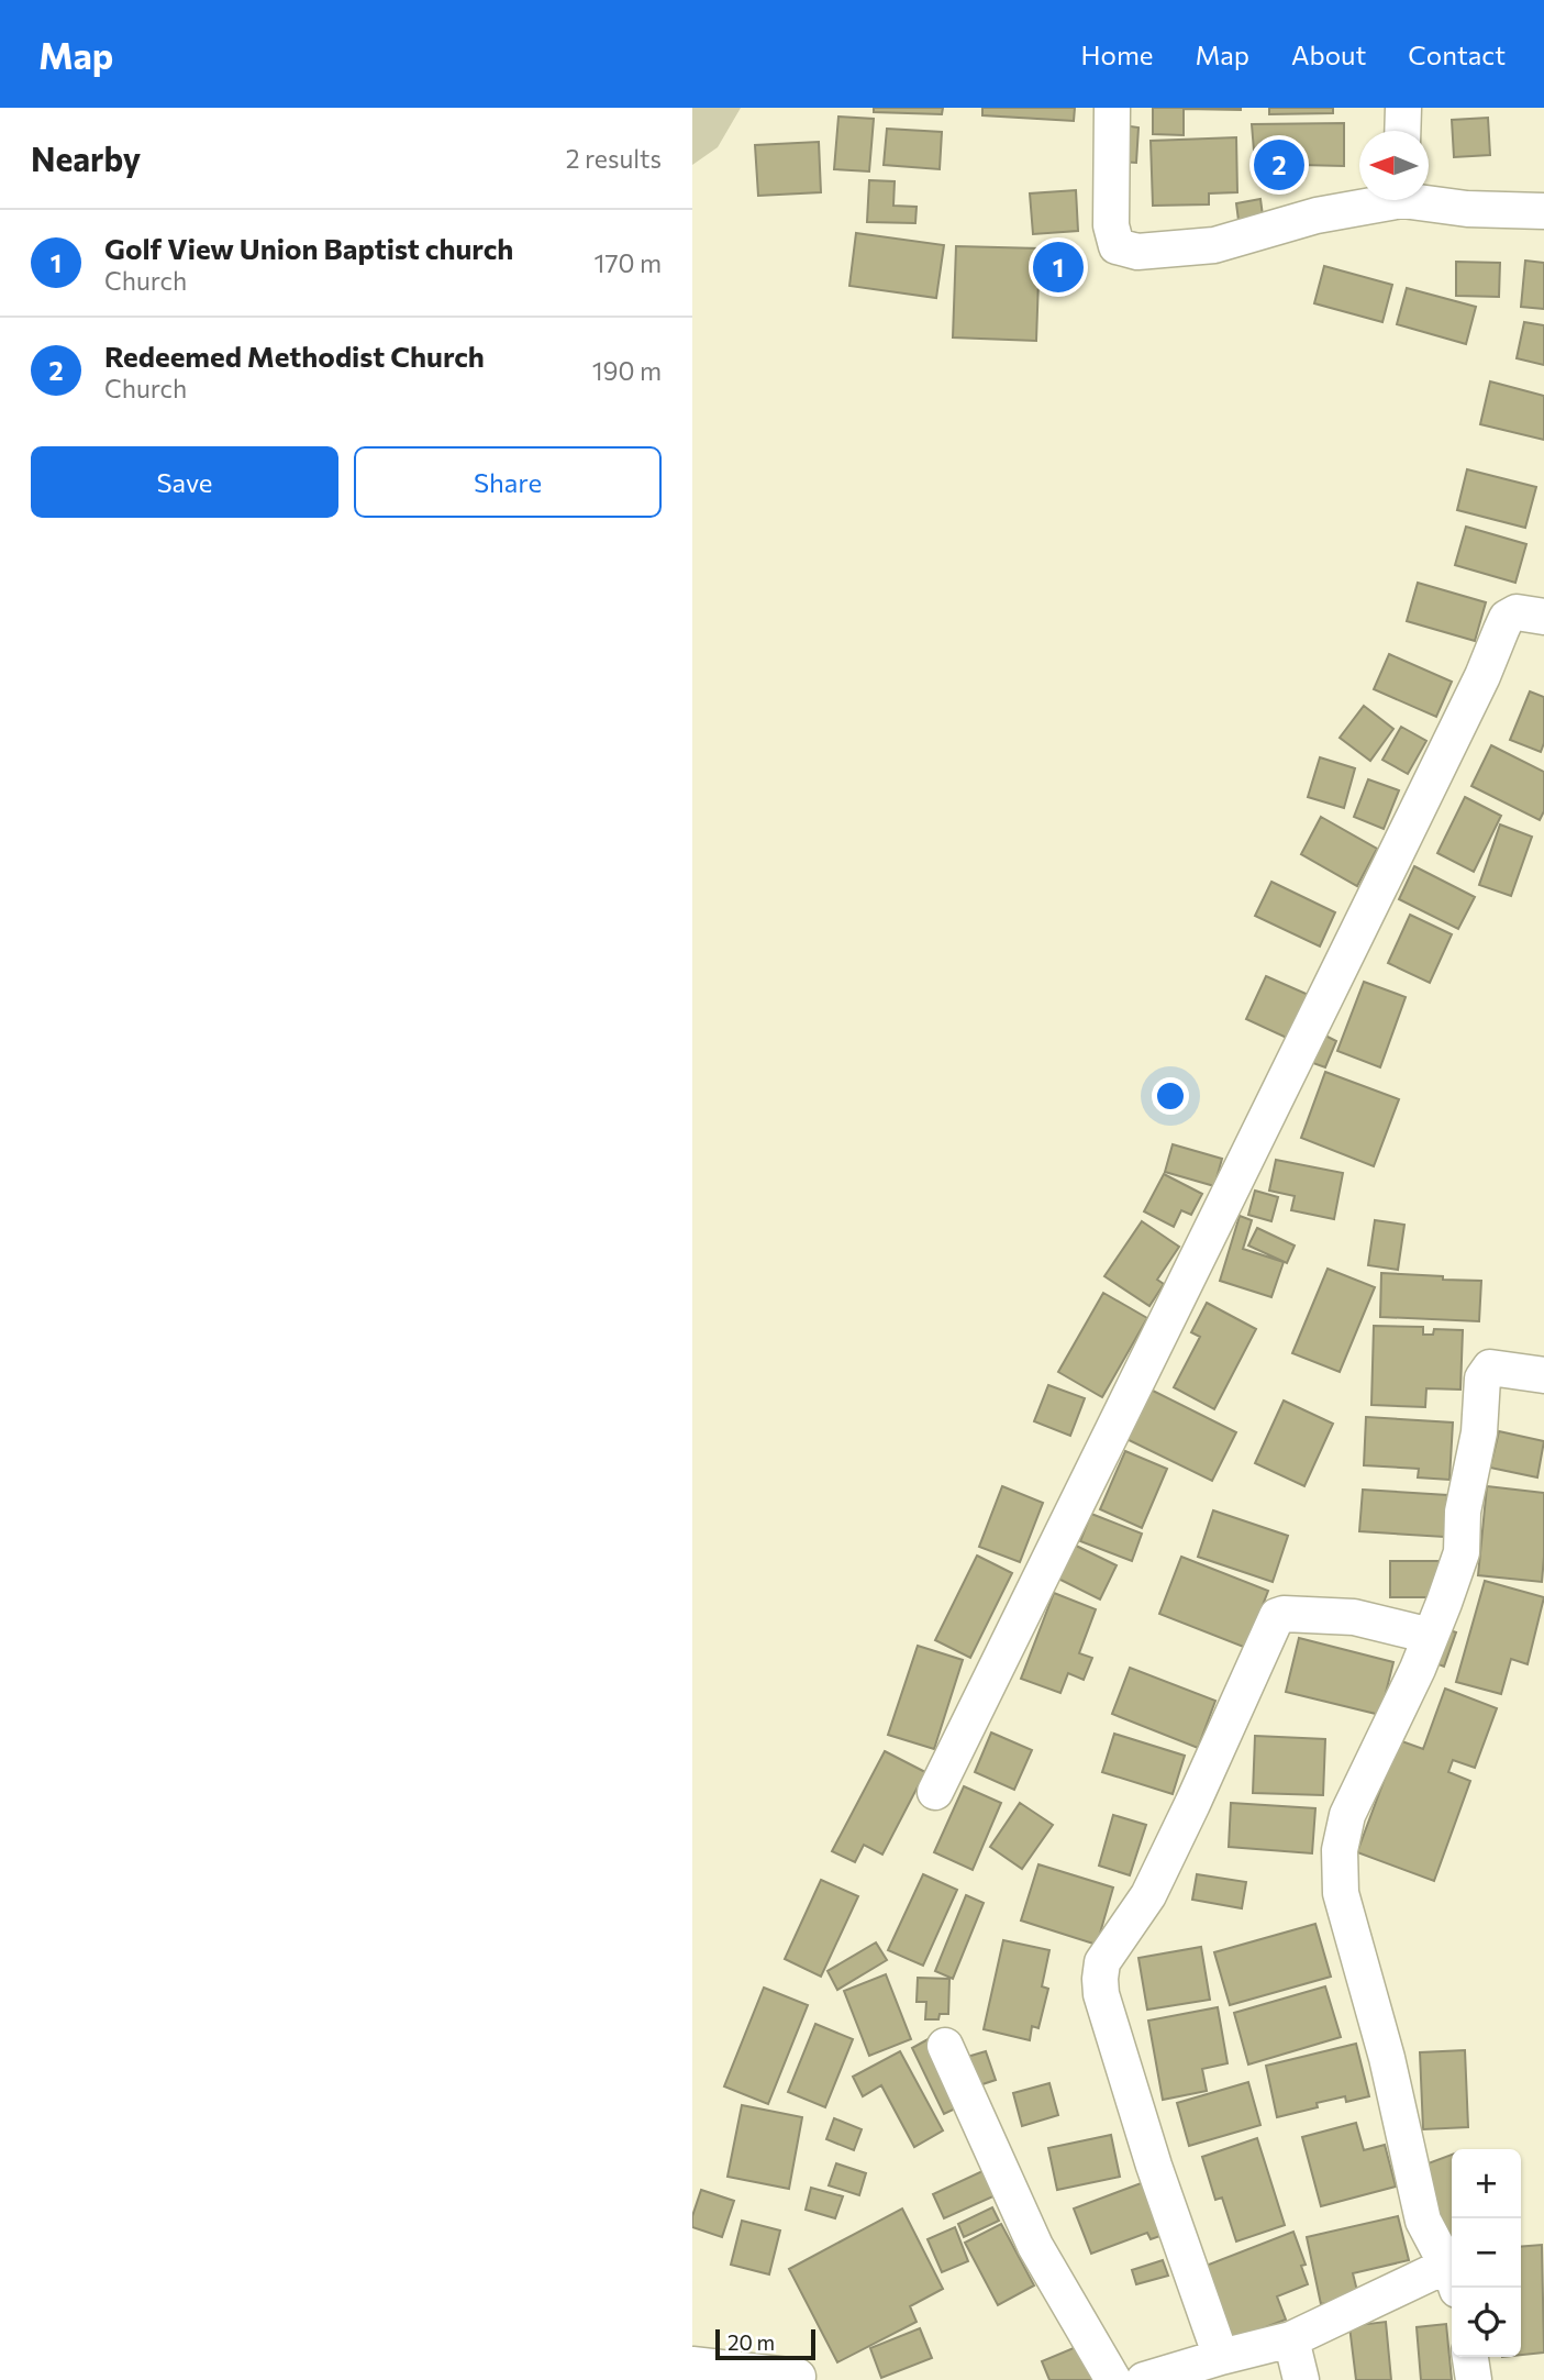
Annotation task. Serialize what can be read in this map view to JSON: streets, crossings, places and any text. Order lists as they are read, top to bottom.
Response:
{
  "scale_bar": "20 m",
  "north": "left",
  "page": {
    "header": "Map",
    "nav": [
      "Home",
      "Map",
      "About",
      "Contact"
    ],
    "heading": ["Nearby", "2 results"],
    "pins": ["2", "1"],
    "list": [
      {
        "mark": "1",
        "name": "Golf View Union Baptist church",
        "note": "Church",
        "value": "170 m"
      },
      {
        "mark": "2",
        "name": "Redeemed Methodist Church",
        "note": "Church",
        "value": "190 m"
      }
    ],
    "buttons": ["Save", "Share"],
    "map_buttons": ["+", "−"],
    "scale": "20 m"
  }
}
